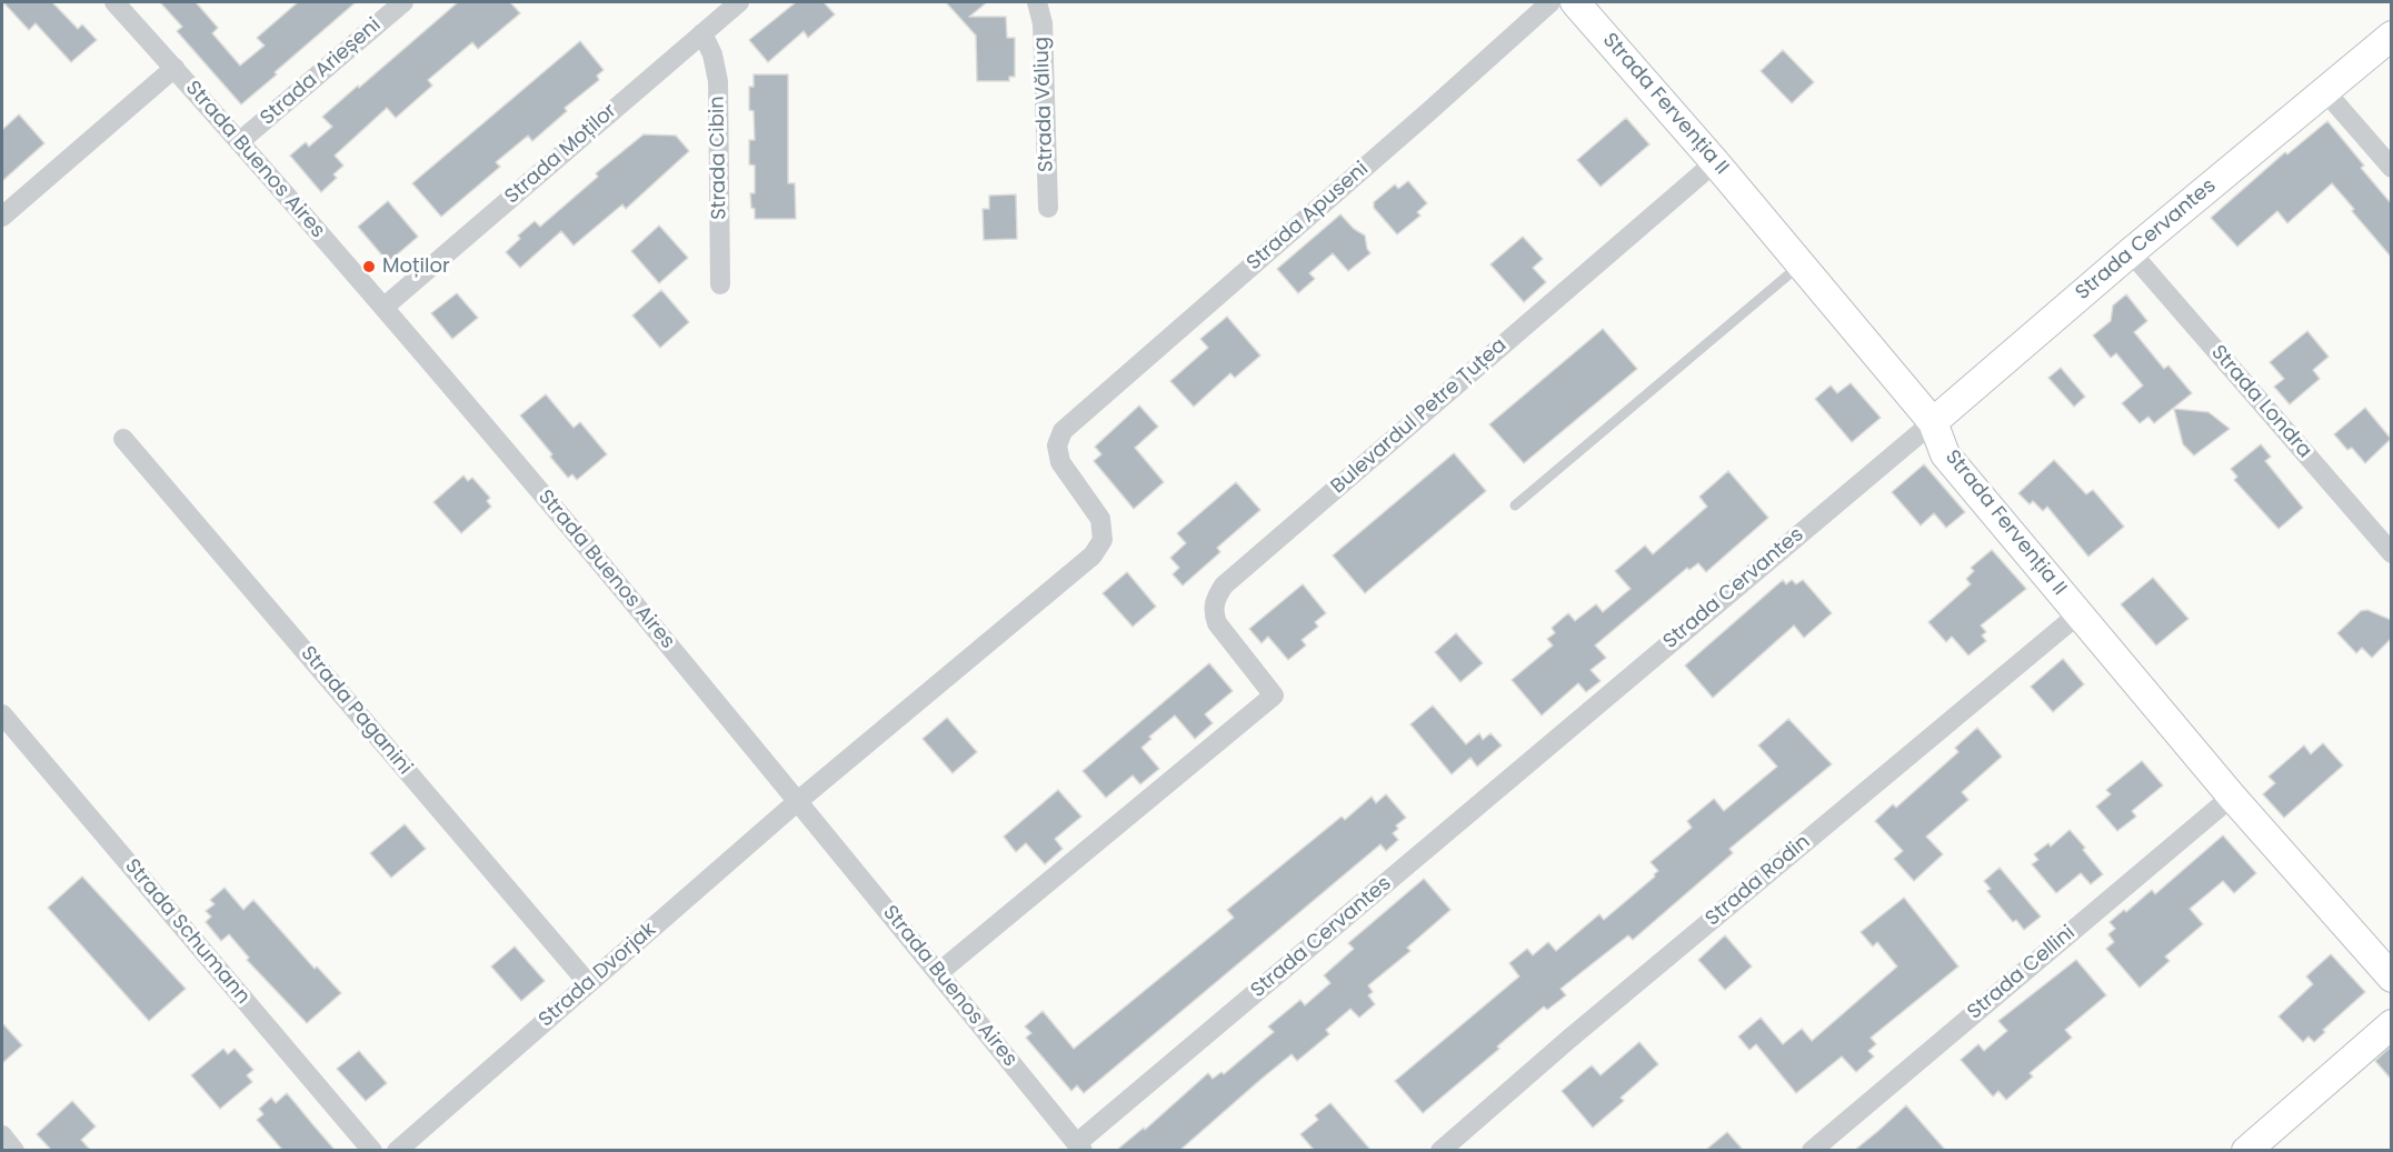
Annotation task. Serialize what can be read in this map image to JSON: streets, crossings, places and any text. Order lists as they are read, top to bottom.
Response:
{
  "streets": {
    "street": [
      "Strada Arieșeni",
      "Strada Văliug",
      "Strada Fervenția II",
      "Strada Moților",
      "Strada Cibin",
      "Strada Buenos Aires",
      "Strada Apuseni",
      "Strada Cervantes",
      "Strada Londra",
      "Bulevardul Petre Țuțea",
      "Strada Paganini",
      "Strada Rodin",
      "Strada Schumann",
      "Strada Cellini",
      "Strada Dvorjak"
    ]
  },
  "crossings": [
    ["Strada Arieșeni", "Strada Buenos Aires"],
    ["Strada Fervenția II", "Strada Cervantes"],
    ["Strada Fervenția II", "Bulevardul Petre Țuțea"],
    ["Strada Fervenția II", "Strada Rodin"],
    ["Strada Fervenția II", "Strada Cellini"],
    ["Strada Moților", "Strada Cibin"],
    ["Strada Moților", "Strada Buenos Aires"],
    ["Strada Buenos Aires", "Strada Cervantes"],
    ["Strada Buenos Aires", "Bulevardul Petre Țuțea"],
    ["Strada Buenos Aires", "Strada Dvorjak"],
    ["Strada Apuseni", "Strada Dvorjak"],
    ["Strada Cervantes", "Strada Londra"],
    ["Strada Paganini", "Strada Dvorjak"]
  ],
  "places": ["Moților"]
}
